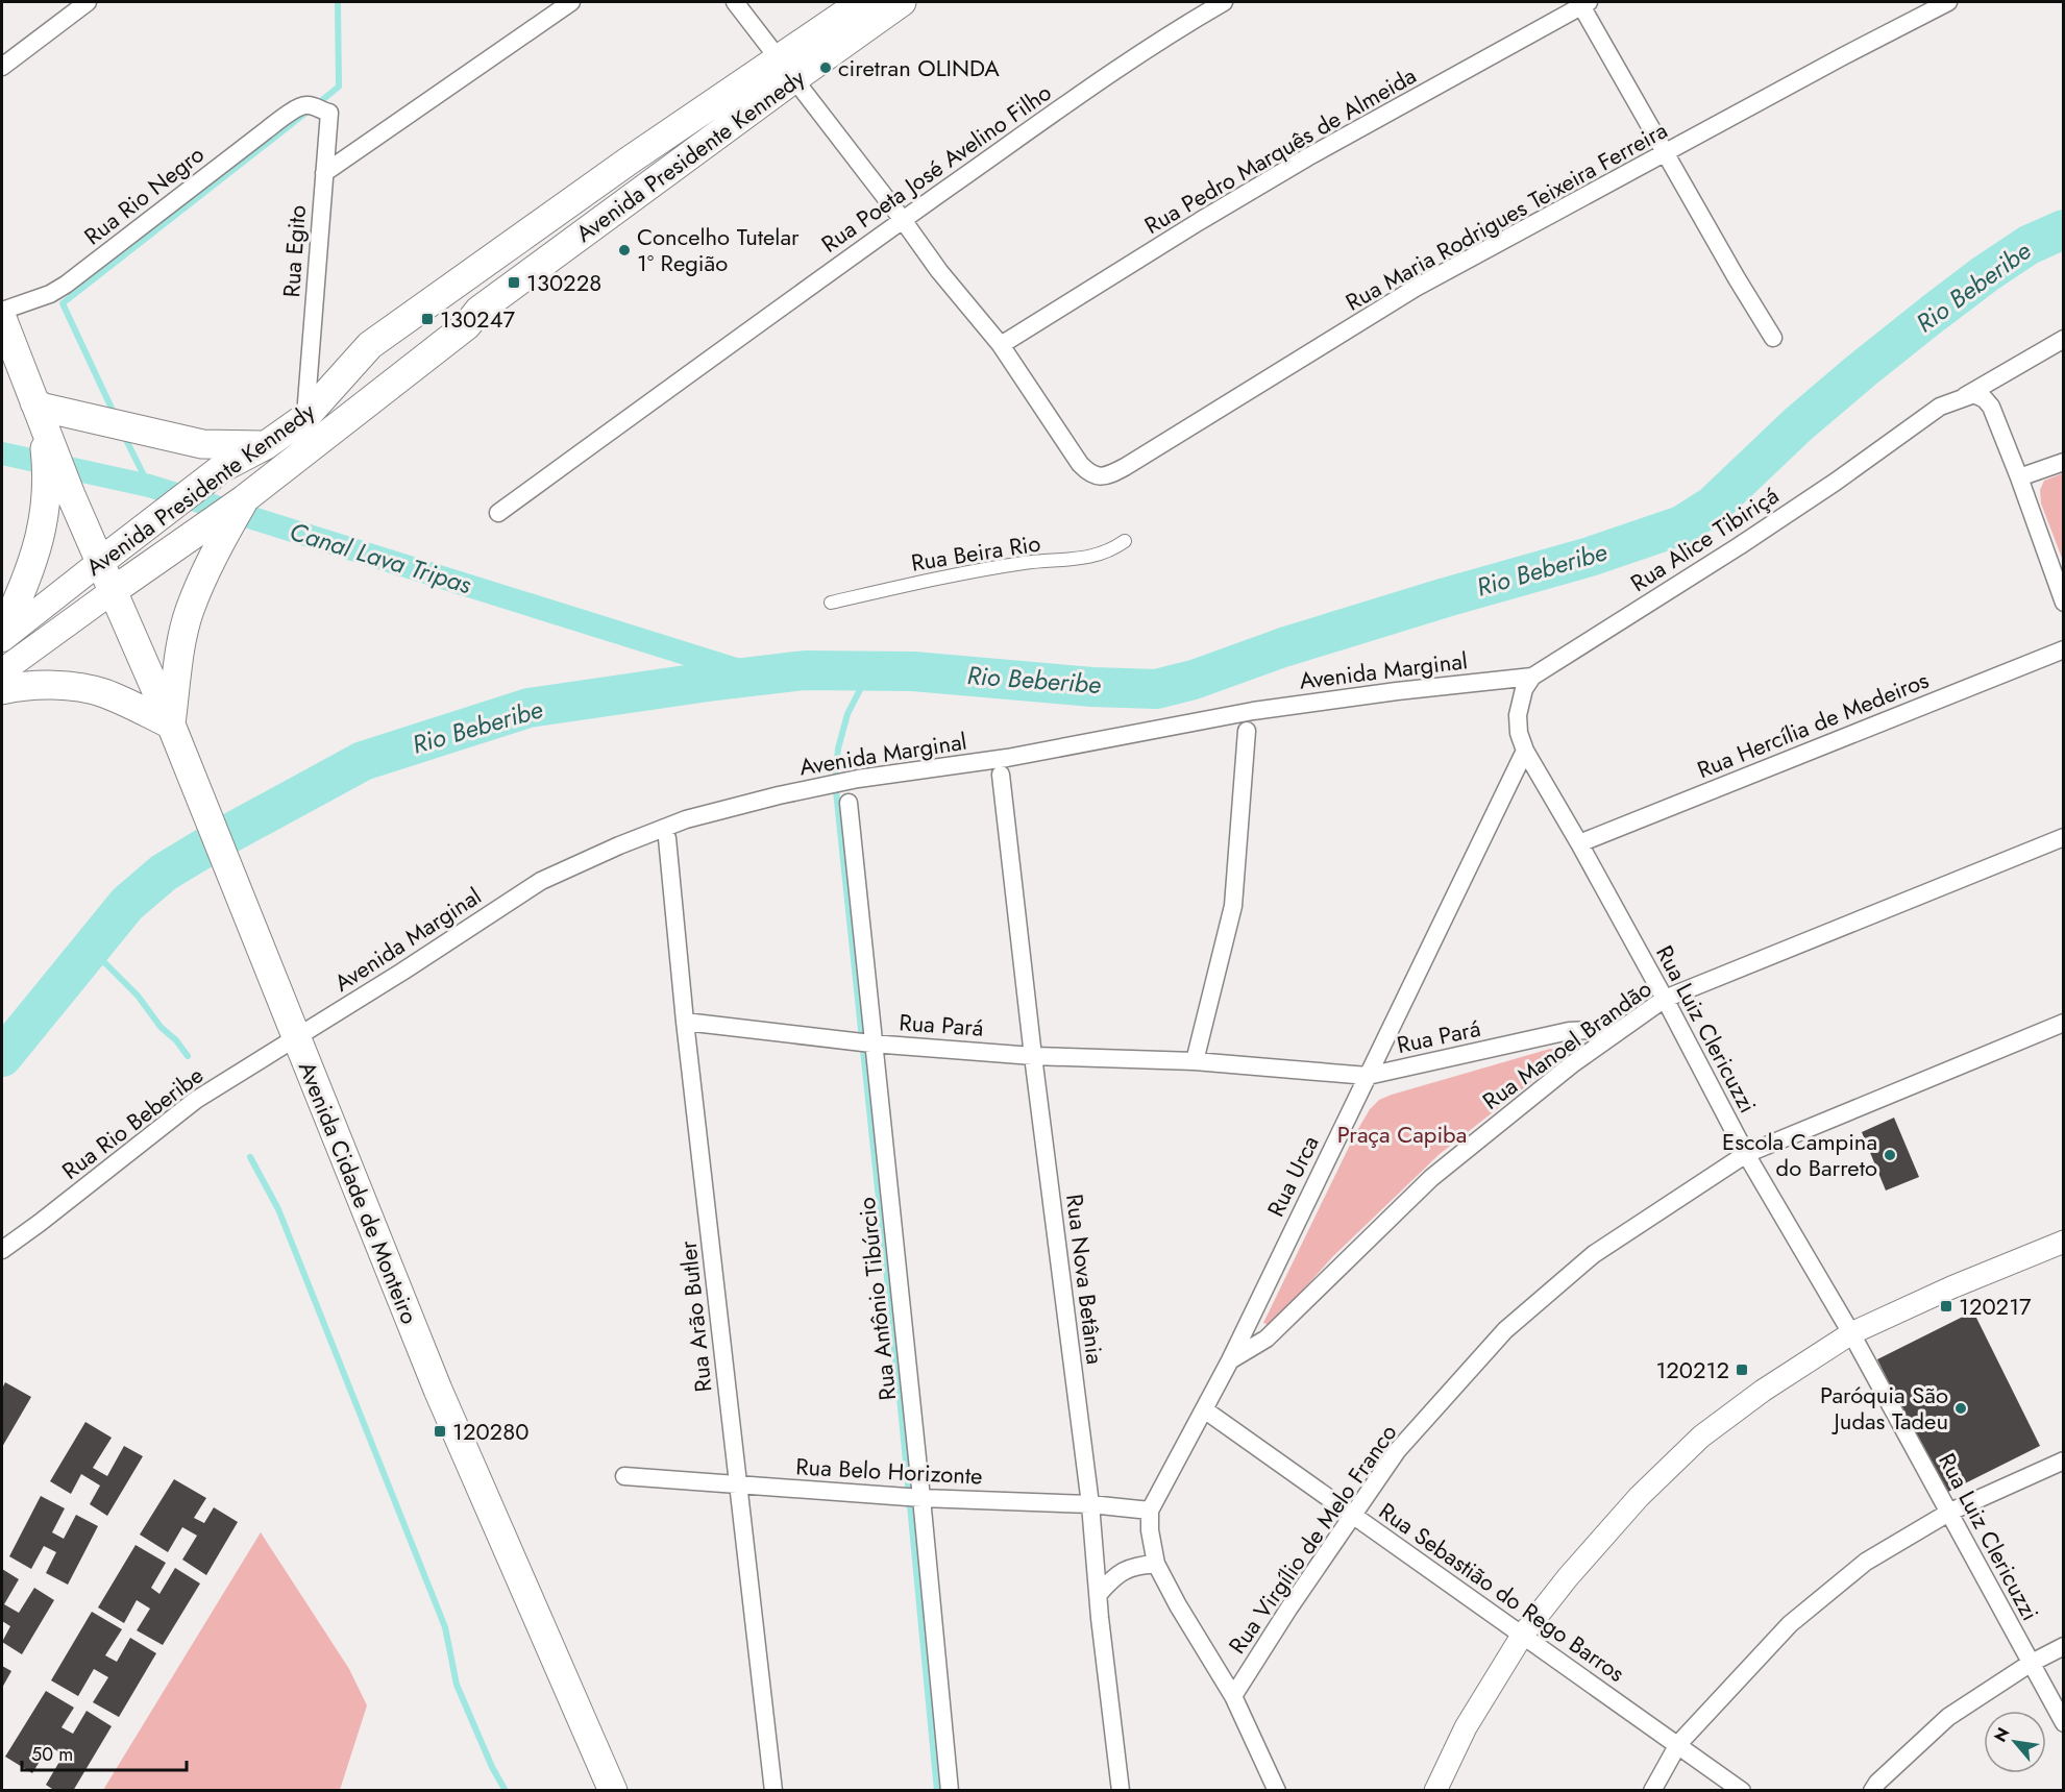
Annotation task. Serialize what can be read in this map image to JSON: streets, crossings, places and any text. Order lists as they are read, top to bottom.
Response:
{
  "streets": {
    "main road": ["Avenida Presidente Kennedy", "Avenida Cidade de Monteiro"],
    "street": [
      "Rua Pedro Marquês de Almeida",
      "Rua Poeta José Avelino Filho",
      "Rua Rio Negro",
      "Rua Maria Rodrigues Teixeira Ferreira",
      "Rua Egito",
      "Rua Alice Tibiriçá",
      "Rua Beira Rio",
      "Avenida Marginal",
      "Rua Hercília de Medeiros",
      "Rua Pará",
      "Rua Luiz Clericuzzi",
      "Rua Manoel Brandão",
      "Rua Rio Beberibe",
      "Rua Urca",
      "Rua Nova Betânia",
      "Rua Antônio Tibúrcio",
      "Rua Arão Butler",
      "Rua Belo Horizonte",
      "Rua Virgílio de Melo Franco",
      "Rua Sebastião do Rego Barros"
    ]
  },
  "crossings": [
    ["Rua Pedro Marquês de Almeida", "Rua Maria Rodrigues Teixeira Ferreira"],
    ["Avenida Presidente Kennedy", "Rua Egito"],
    ["Avenida Presidente Kennedy", "Avenida Cidade de Monteiro"],
    ["Rua Rio Negro", "Rua Egito"],
    ["Rua Alice Tibiriçá", "Avenida Marginal"],
    ["Avenida Marginal", "Rua Rio Beberibe"],
    ["Avenida Marginal", "Avenida Cidade de Monteiro"],
    ["Rua Hercília de Medeiros", "Rua Luiz Clericuzzi"],
    ["Rua Pará", "Rua Manoel Brandão"],
    ["Rua Pará", "Rua Urca"],
    ["Rua Pará", "Rua Nova Betânia"],
    ["Rua Pará", "Rua Antônio Tibúrcio"],
    ["Rua Pará", "Rua Arão Butler"],
    ["Rua Luiz Clericuzzi", "Rua Manoel Brandão"],
    ["Rua Luiz Clericuzzi", "Rua Urca"],
    ["Rua Luiz Clericuzzi", "Rua Virgílio de Melo Franco"],
    ["Rua Manoel Brandão", "Rua Urca"],
    ["Rua Rio Beberibe", "Avenida Cidade de Monteiro"],
    ["Rua Urca", "Rua Belo Horizonte"],
    ["Rua Urca", "Rua Sebastião do Rego Barros"],
    ["Rua Nova Betânia", "Rua Belo Horizonte"],
    ["Rua Antônio Tibúrcio", "Rua Belo Horizonte"],
    ["Rua Arão Butler", "Rua Belo Horizonte"],
    ["Rua Virgílio de Melo Franco", "Rua Sebastião do Rego Barros"]
  ],
  "water": ["Rio Beberibe", "Canal Lava Tripas"],
  "parks": ["Praça Capiba"],
  "places": {
    "other": [
      "ciretran OLINDA",
      "Concelho Tutelar 1° Região",
      "Escola Campina do Barreto",
      "Paróquia São Judas Tadeu"
    ],
    "transit": [
      "130228",
      "130247",
      "120217",
      "120212",
      "120280"
    ]
  },
  "scale_bar": "50 m",
  "north": "top left"
}
